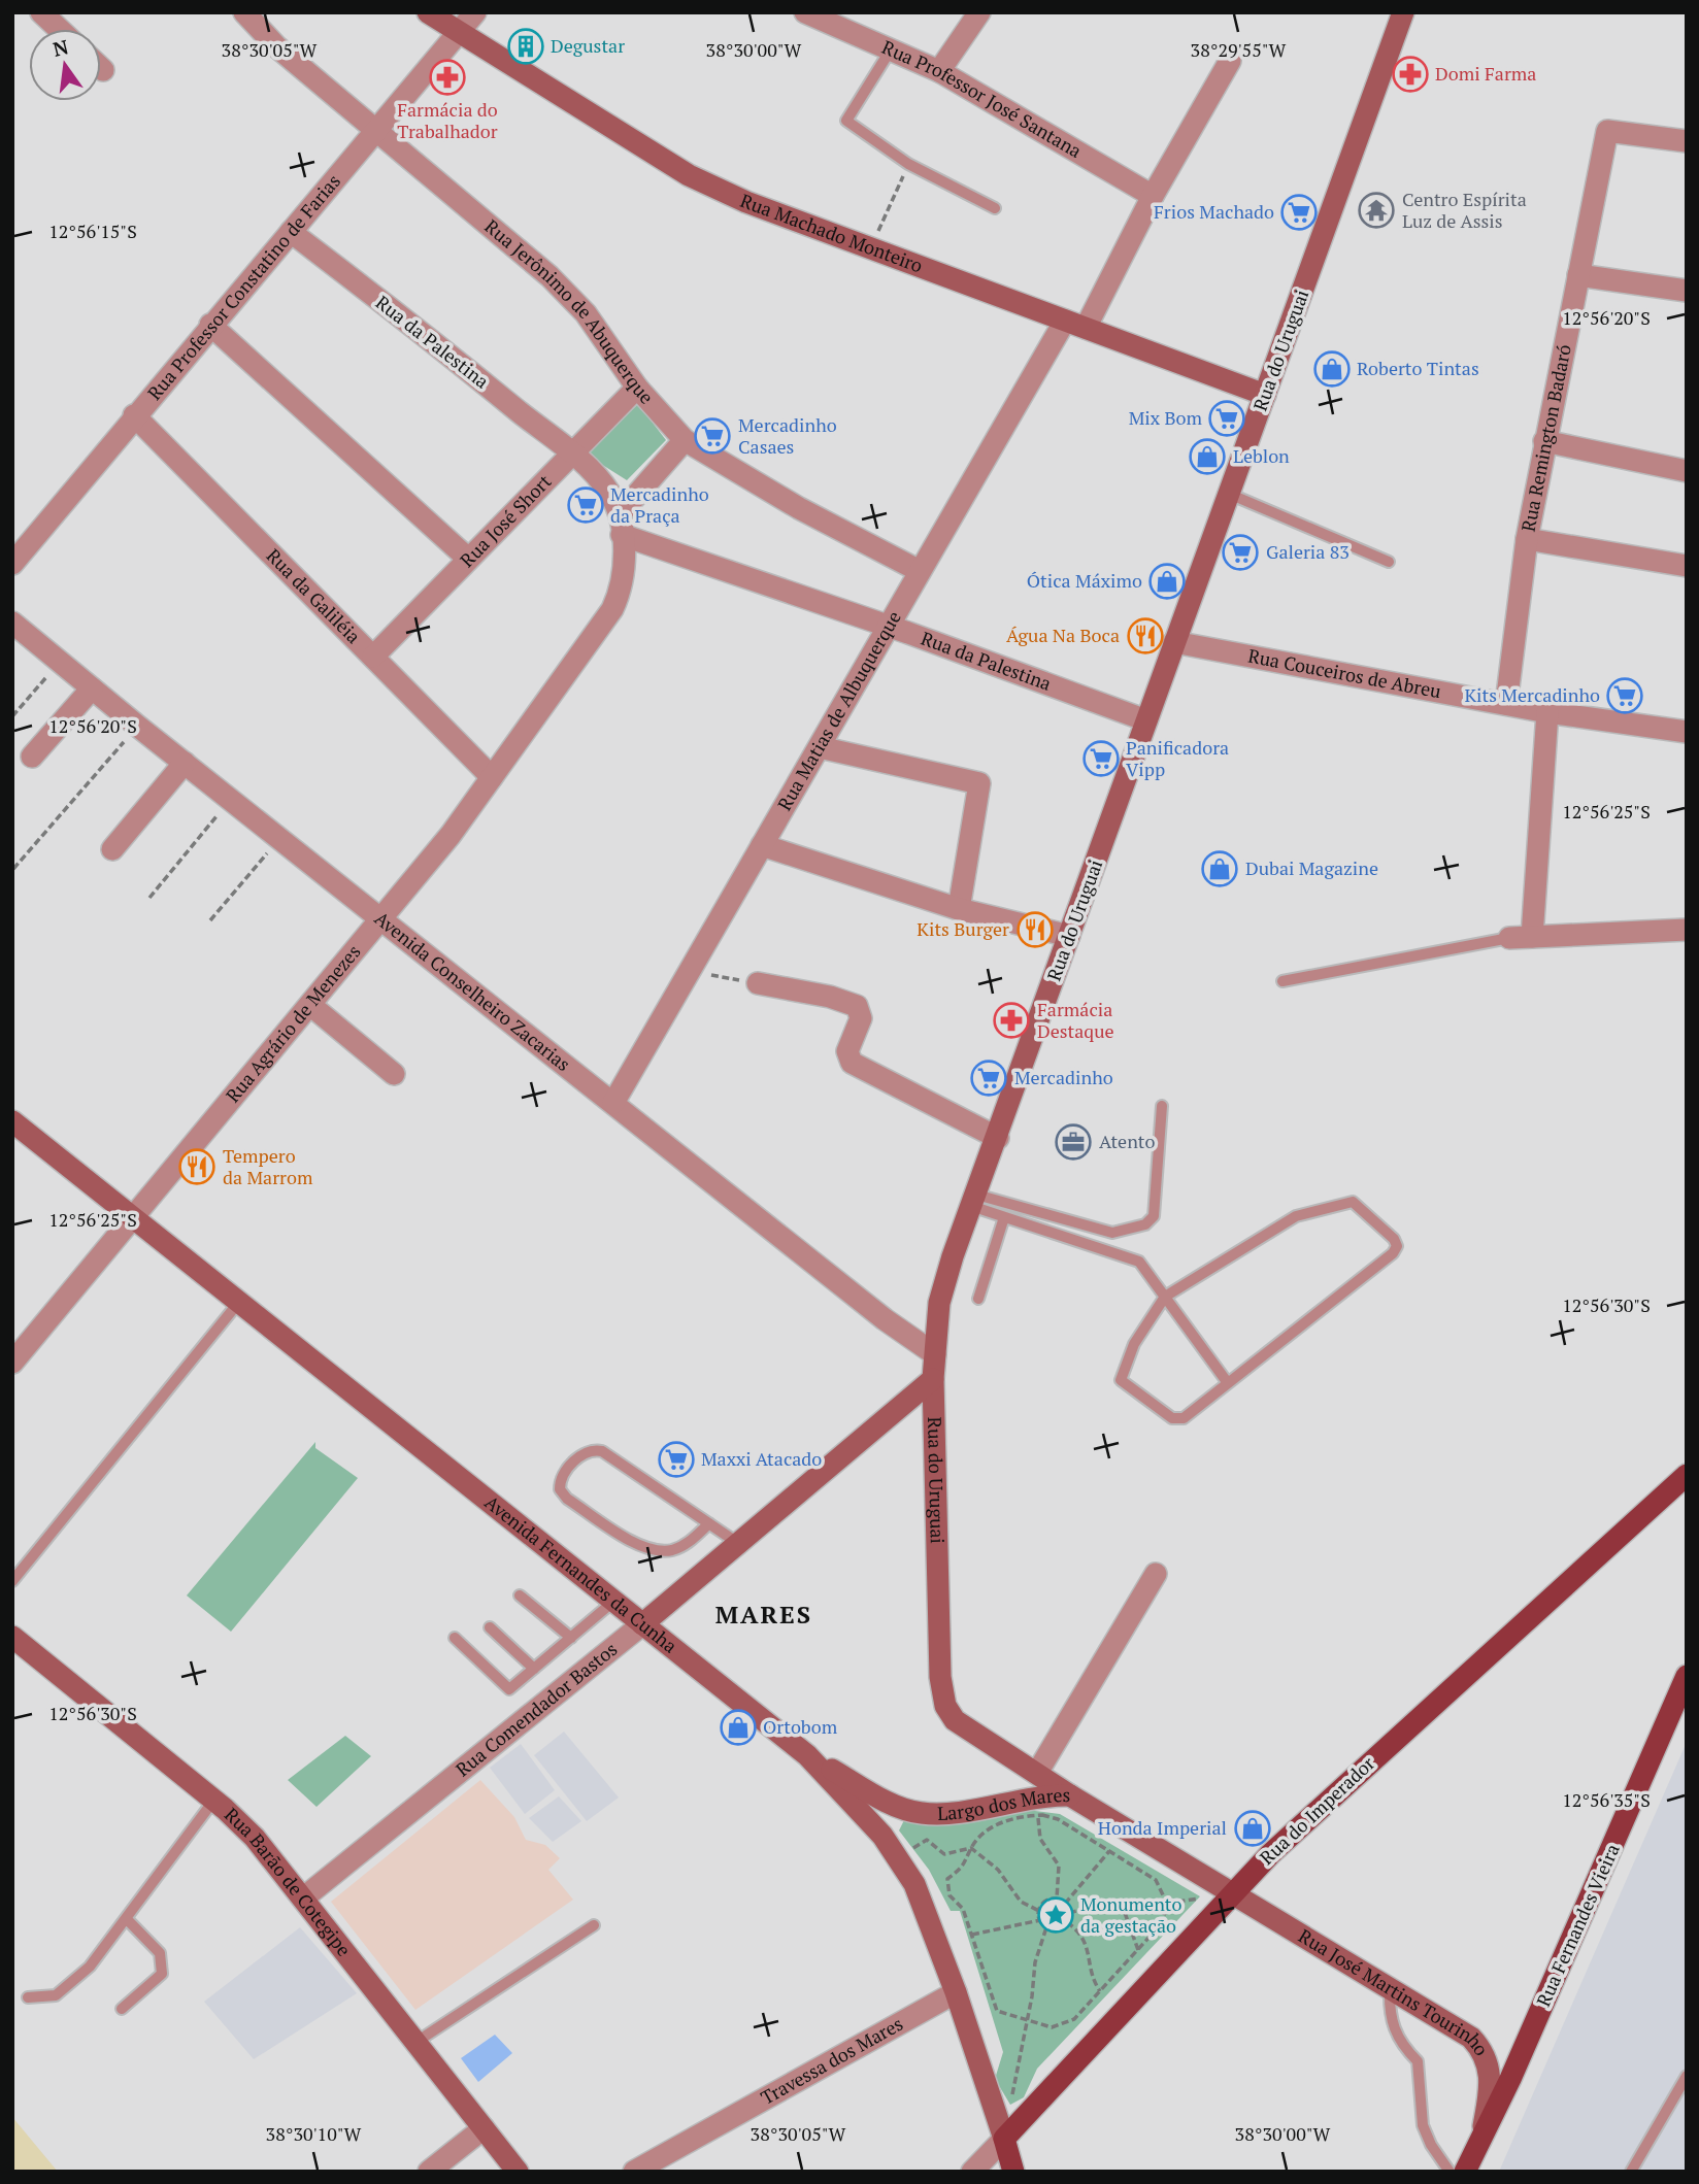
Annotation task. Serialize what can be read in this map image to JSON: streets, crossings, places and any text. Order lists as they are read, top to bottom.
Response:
{
  "streets": {
    "main road": ["Rua do Imperador", "Rua Fernandes Vieira"],
    "street": [
      "Rua Professor José Santana",
      "Rua Machado Monteiro",
      "Rua Professor Constatino de Farias",
      "Rua Jerônimo de Abuquerque",
      "Rua da Palestina",
      "Rua do Uruguai",
      "Rua Remington Badaró",
      "Rua José Short",
      "Rua da Galiléia",
      "Rua Couceiros de Abreu",
      "Rua Matias de Albuquerque",
      "Avenida Conselheiro Zacarias",
      "Rua Agrário de Menezes",
      "Avenida Fernandes da Cunha",
      "Rua Comendador Bastos",
      "Largo dos Mares",
      "Rua Barão de Cotegipe",
      "Rua José Martins Tourinho",
      "Travessa dos Mares"
    ]
  },
  "crossings": [
    ["Rua Professor José Santana", "Rua Matias de Albuquerque"],
    ["Rua Machado Monteiro", "Rua Professor Constatino de Farias"],
    ["Rua Machado Monteiro", "Rua do Uruguai"],
    ["Rua Machado Monteiro", "Rua Matias de Albuquerque"],
    ["Rua Professor Constatino de Farias", "Rua Jerônimo de Abuquerque"],
    ["Rua Professor Constatino de Farias", "Rua da Palestina"],
    ["Rua Professor Constatino de Farias", "Rua da Galiléia"],
    ["Rua Jerônimo de Abuquerque", "Rua José Short"],
    ["Rua Jerônimo de Abuquerque", "Rua Matias de Albuquerque"],
    ["Rua da Palestina", "Rua do Uruguai"],
    ["Rua da Palestina", "Rua José Short"],
    ["Rua da Palestina", "Rua Matias de Albuquerque"],
    ["Rua da Palestina", "Rua Agrário de Menezes"],
    ["Rua do Uruguai", "Rua Couceiros de Abreu"],
    ["Rua do Uruguai", "Avenida Conselheiro Zacarias"],
    ["Rua do Uruguai", "Rua Comendador Bastos"],
    ["Rua do Uruguai", "Largo dos Mares"],
    ["Rua Remington Badaró", "Rua Couceiros de Abreu"],
    ["Rua José Short", "Rua da Galiléia"],
    ["Rua José Short", "Rua Agrário de Menezes"],
    ["Rua da Galiléia", "Rua Agrário de Menezes"],
    ["Rua Matias de Albuquerque", "Avenida Conselheiro Zacarias"],
    ["Avenida Conselheiro Zacarias", "Rua Agrário de Menezes"],
    ["Rua Agrário de Menezes", "Avenida Fernandes da Cunha"],
    ["Avenida Fernandes da Cunha", "Rua Comendador Bastos"],
    ["Avenida Fernandes da Cunha", "Largo dos Mares"],
    ["Avenida Fernandes da Cunha", "Rua do Imperador"],
    ["Avenida Fernandes da Cunha", "Travessa dos Mares"],
    ["Rua Comendador Bastos", "Rua Barão de Cotegipe"],
    ["Largo dos Mares", "Rua do Imperador"],
    ["Largo dos Mares", "Rua José Martins Tourinho"],
    ["Rua do Imperador", "Rua José Martins Tourinho"],
    ["Rua Fernandes Vieira", "Rua José Martins Tourinho"]
  ],
  "districts": ["MARES"],
  "places": {
    "building": ["Degustar"],
    "pharmacy": ["Domi Farma", "Farmácia do Trabalhador", "Farmácia Destaque"],
    "temple": ["Centro Espírita Luz de Assis"],
    "supermarket": [
      "Frios Machado",
      "Mix Bom",
      "Mercadinho Casaes",
      "Mercadinho da Praça",
      "Galeria 83",
      "Kits Mercadinho",
      "Panificadora Vipp",
      "Mercadinho",
      "Maxxi Atacado"
    ],
    "shop": [
      "Roberto Tintas",
      "Leblon",
      "Ótica Máximo",
      "Dubai Magazine",
      "Ortobom",
      "Honda Imperial"
    ],
    "restaurant": ["Água Na Boca", "Kits Burger", "Tempero da Marrom"],
    "office": ["Atento"],
    "place": ["Monumento da gestação"]
  },
  "north": "top",
  "coordinates": [
    "38°29'55\"W",
    "38°30'05\"W",
    "38°30'00\"W",
    "12°56'15\"S",
    "12°56'20\"S",
    "12°56'25\"S",
    "12°56'30\"S",
    "12°56'35\"S",
    "38°30'10\"W"
  ]
}
